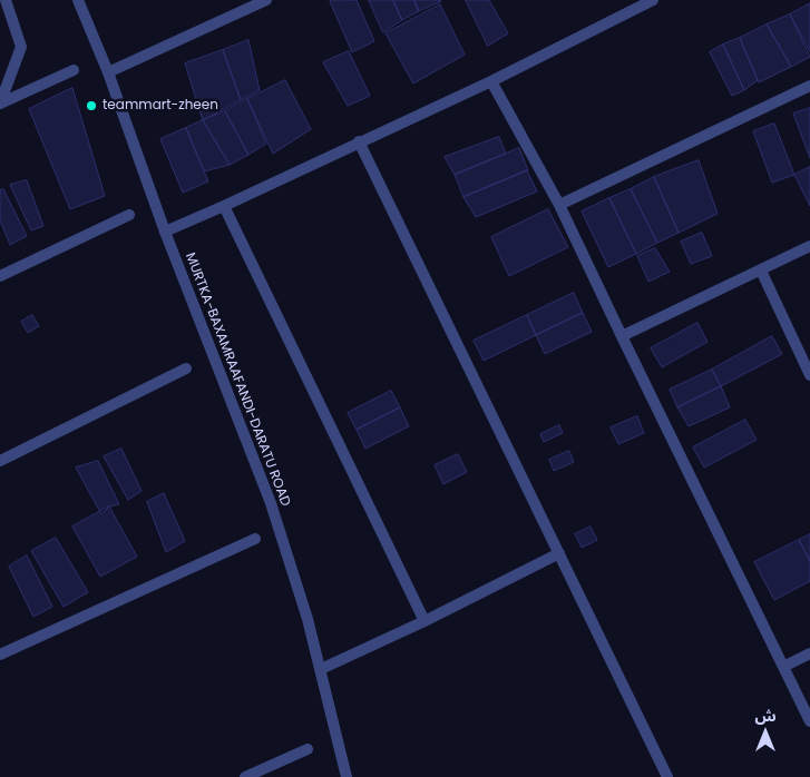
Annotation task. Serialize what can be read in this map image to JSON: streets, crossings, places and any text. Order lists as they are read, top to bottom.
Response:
{
  "streets": {
    "street": ["MURTKA-BAXAMRAAFANDI-DARATU ROAD"]
  },
  "places": ["teammart-zheen"],
  "north": "top"
}
